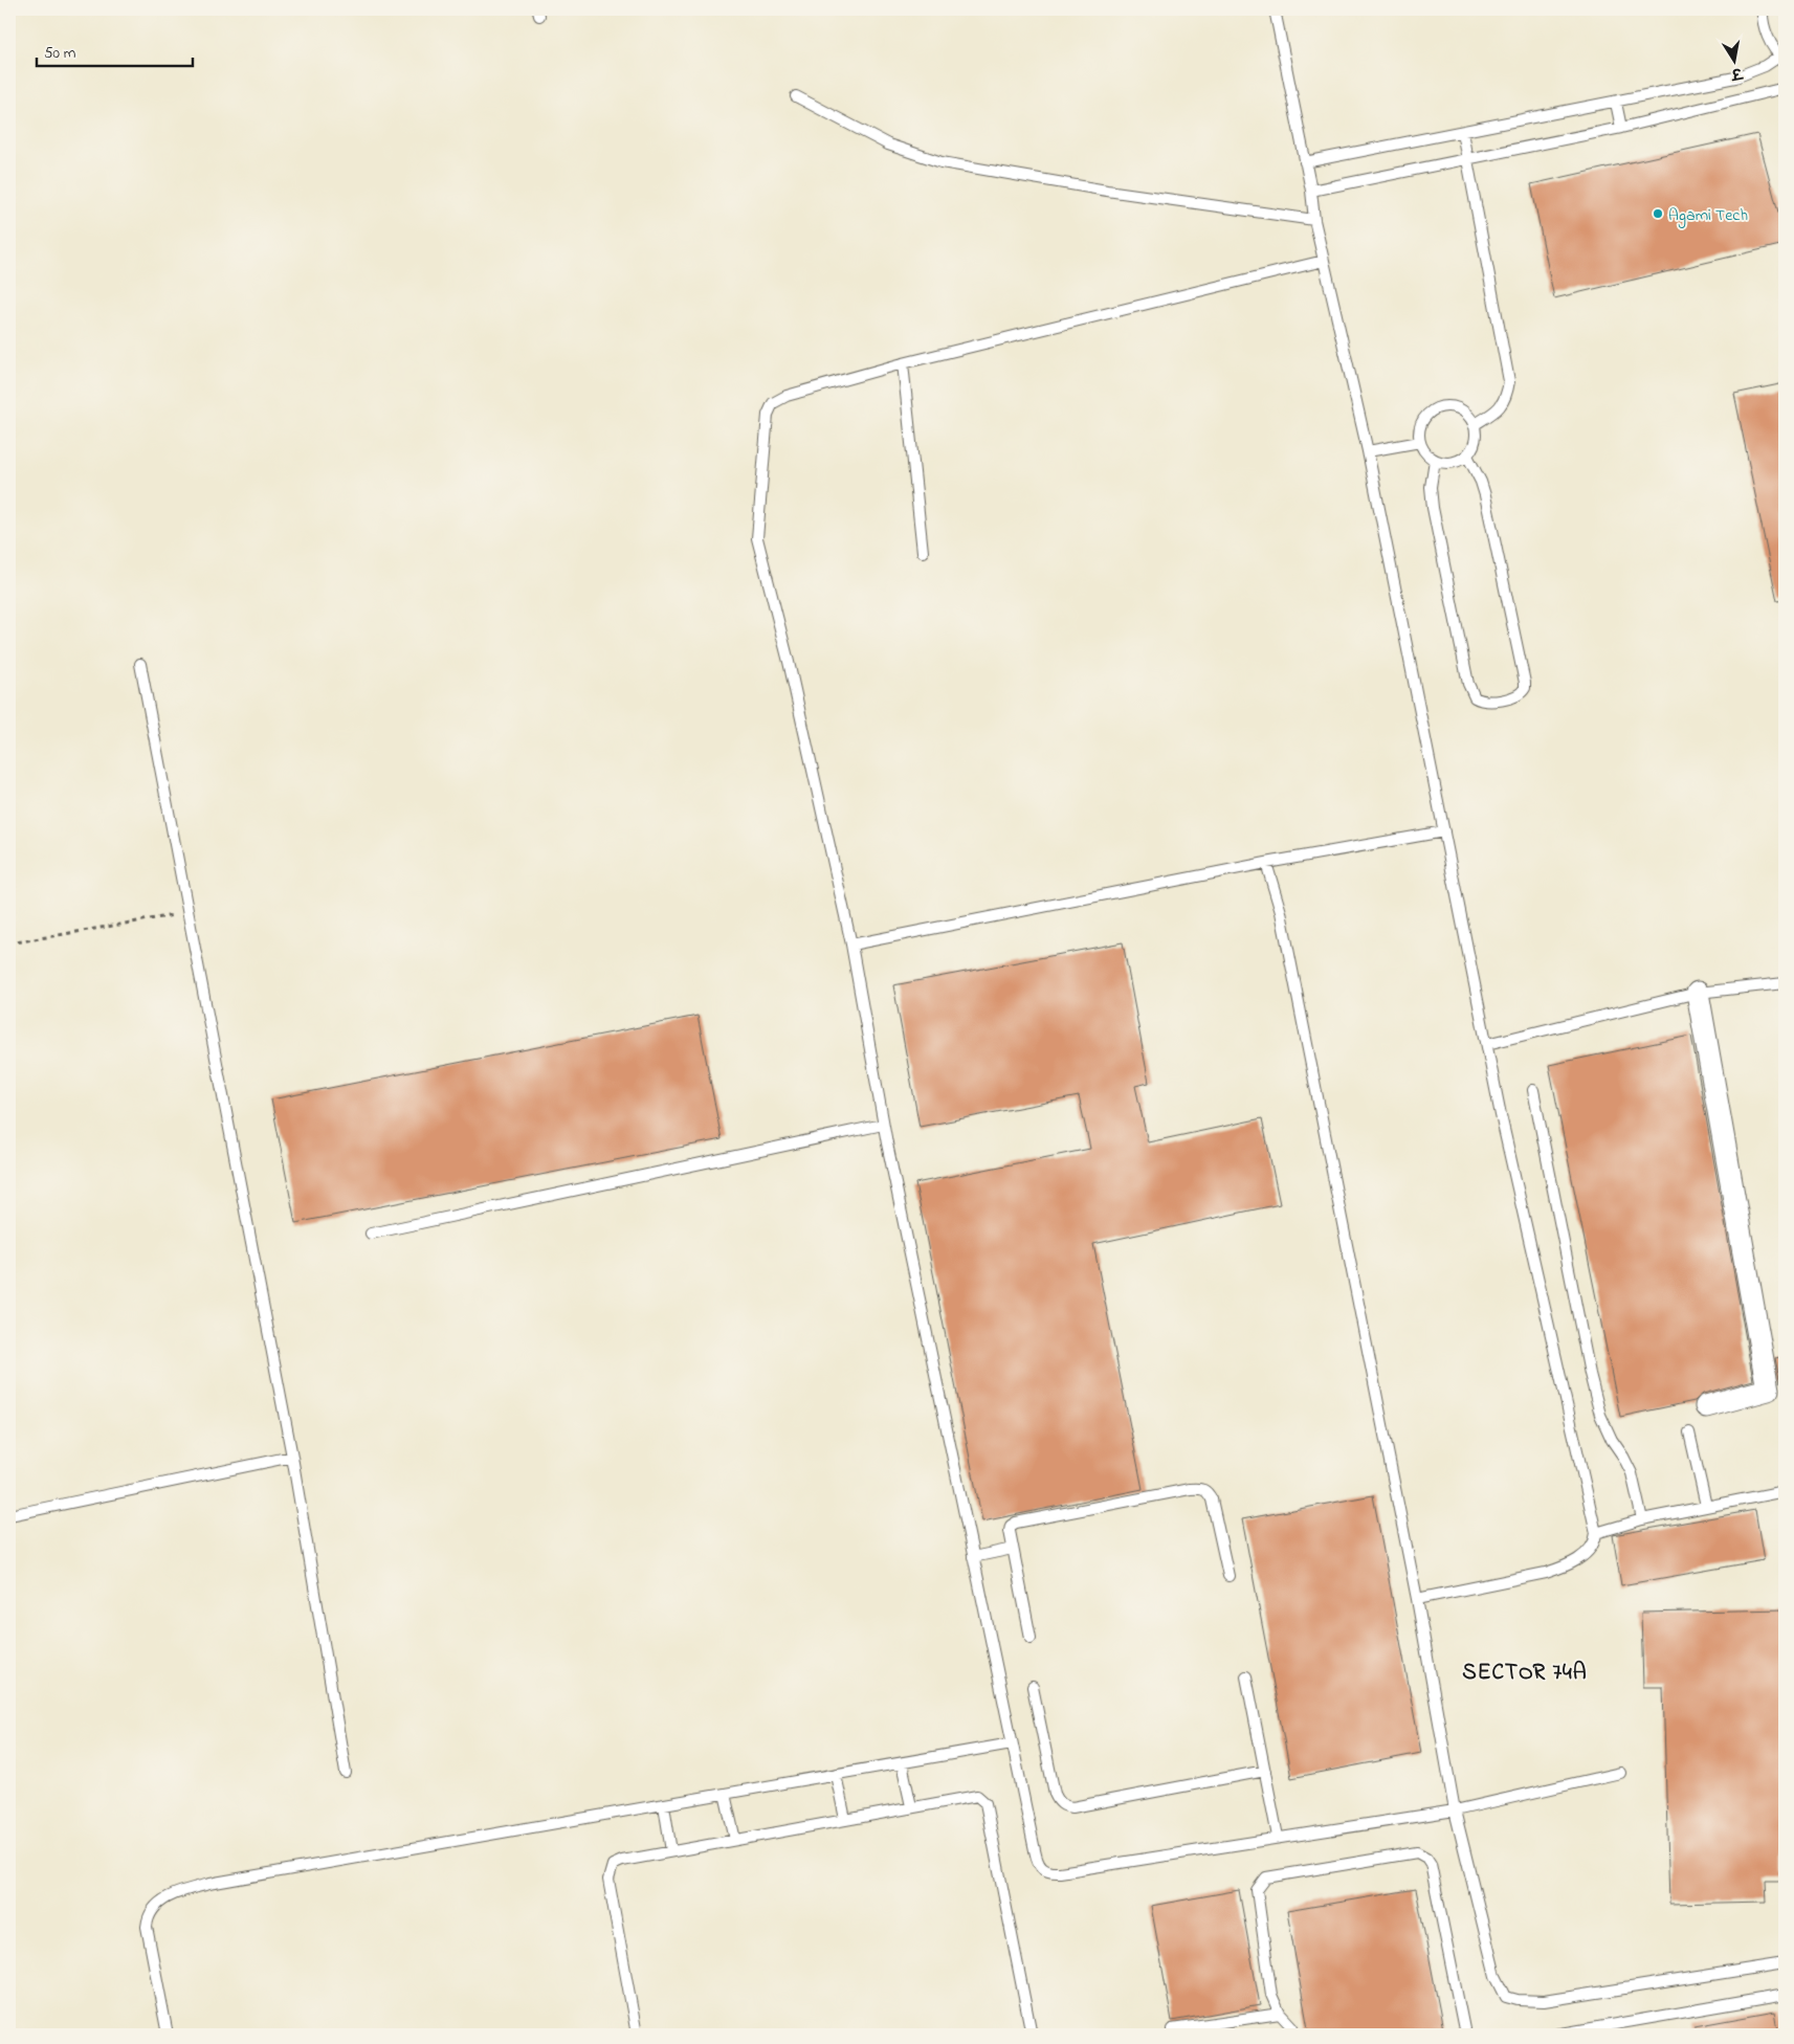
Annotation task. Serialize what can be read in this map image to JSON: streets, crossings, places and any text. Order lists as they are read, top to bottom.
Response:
{
  "districts": ["SECTOR 74A"],
  "places": ["Agami Tech"],
  "scale_bar": "50 m",
  "north": "bottom"
}
